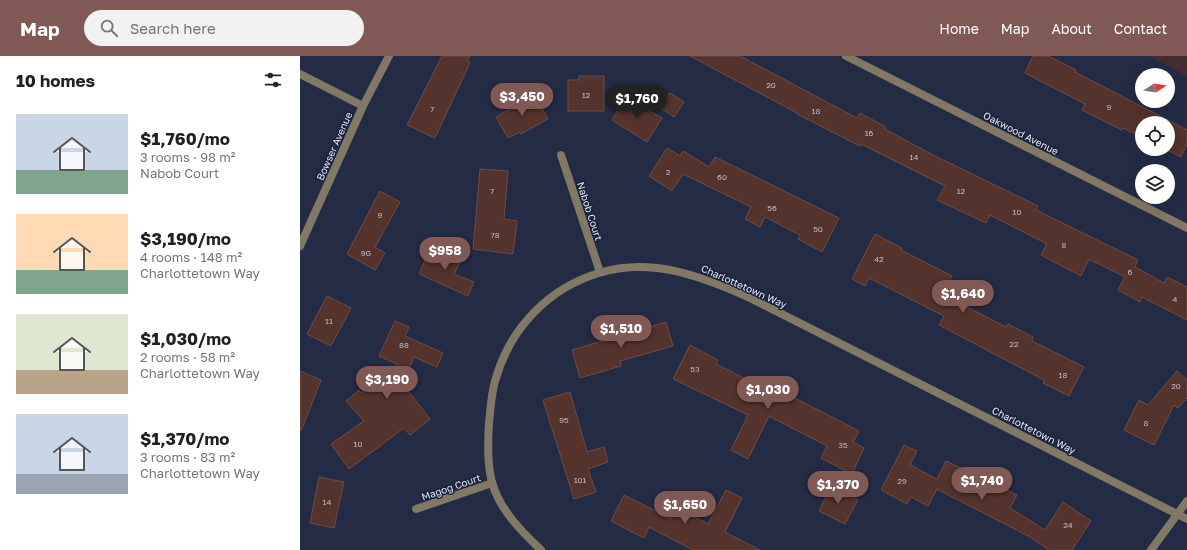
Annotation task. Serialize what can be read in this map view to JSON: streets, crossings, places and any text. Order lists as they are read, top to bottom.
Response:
{
  "streets": {
    "street": [
      "Oakwood Avenue",
      "Bowser Avenue",
      "Nabob Court",
      "Charlottetown Way",
      "Magog Court"
    ]
  },
  "crossings": [
    ["Nabob Court", "Charlottetown Way"],
    ["Charlottetown Way", "Magog Court"]
  ],
  "house_numbers": [
    "20",
    "12",
    "9",
    "7",
    "18",
    "16",
    "14",
    "2",
    "60",
    "7",
    "12",
    "56",
    "10",
    "9",
    "50",
    "78",
    "8",
    "9G",
    "42",
    "6",
    "4",
    "11",
    "22",
    "88",
    "53",
    "18",
    "20",
    "95",
    "8",
    "10",
    "35",
    "101",
    "29",
    "14",
    "24"
  ],
  "north": "right",
  "page": {
    "header": "Map",
    "search": "Search here",
    "nav": [
      "Home",
      "Map",
      "About",
      "Contact"
    ],
    "heading": "10 homes",
    "price": [
      "$3,450",
      "$1,760",
      "$958",
      "$1,640",
      "$1,510",
      "$3,190",
      "$1,030",
      "$1,740",
      "$1,370",
      "$1,650"
    ],
    "list": [
      {
        "name": "$1,760/mo",
        "note": "3 rooms · 98 m² · Nabob Court"
      },
      {
        "name": "$3,190/mo",
        "note": "4 rooms · 148 m² · Charlottetown Way"
      },
      {
        "name": "$1,030/mo",
        "note": "2 rooms · 58 m² · Charlottetown Way"
      },
      {
        "name": "$1,370/mo",
        "note": "3 rooms · 83 m² · Charlottetown Way"
      }
    ]
  }
}
